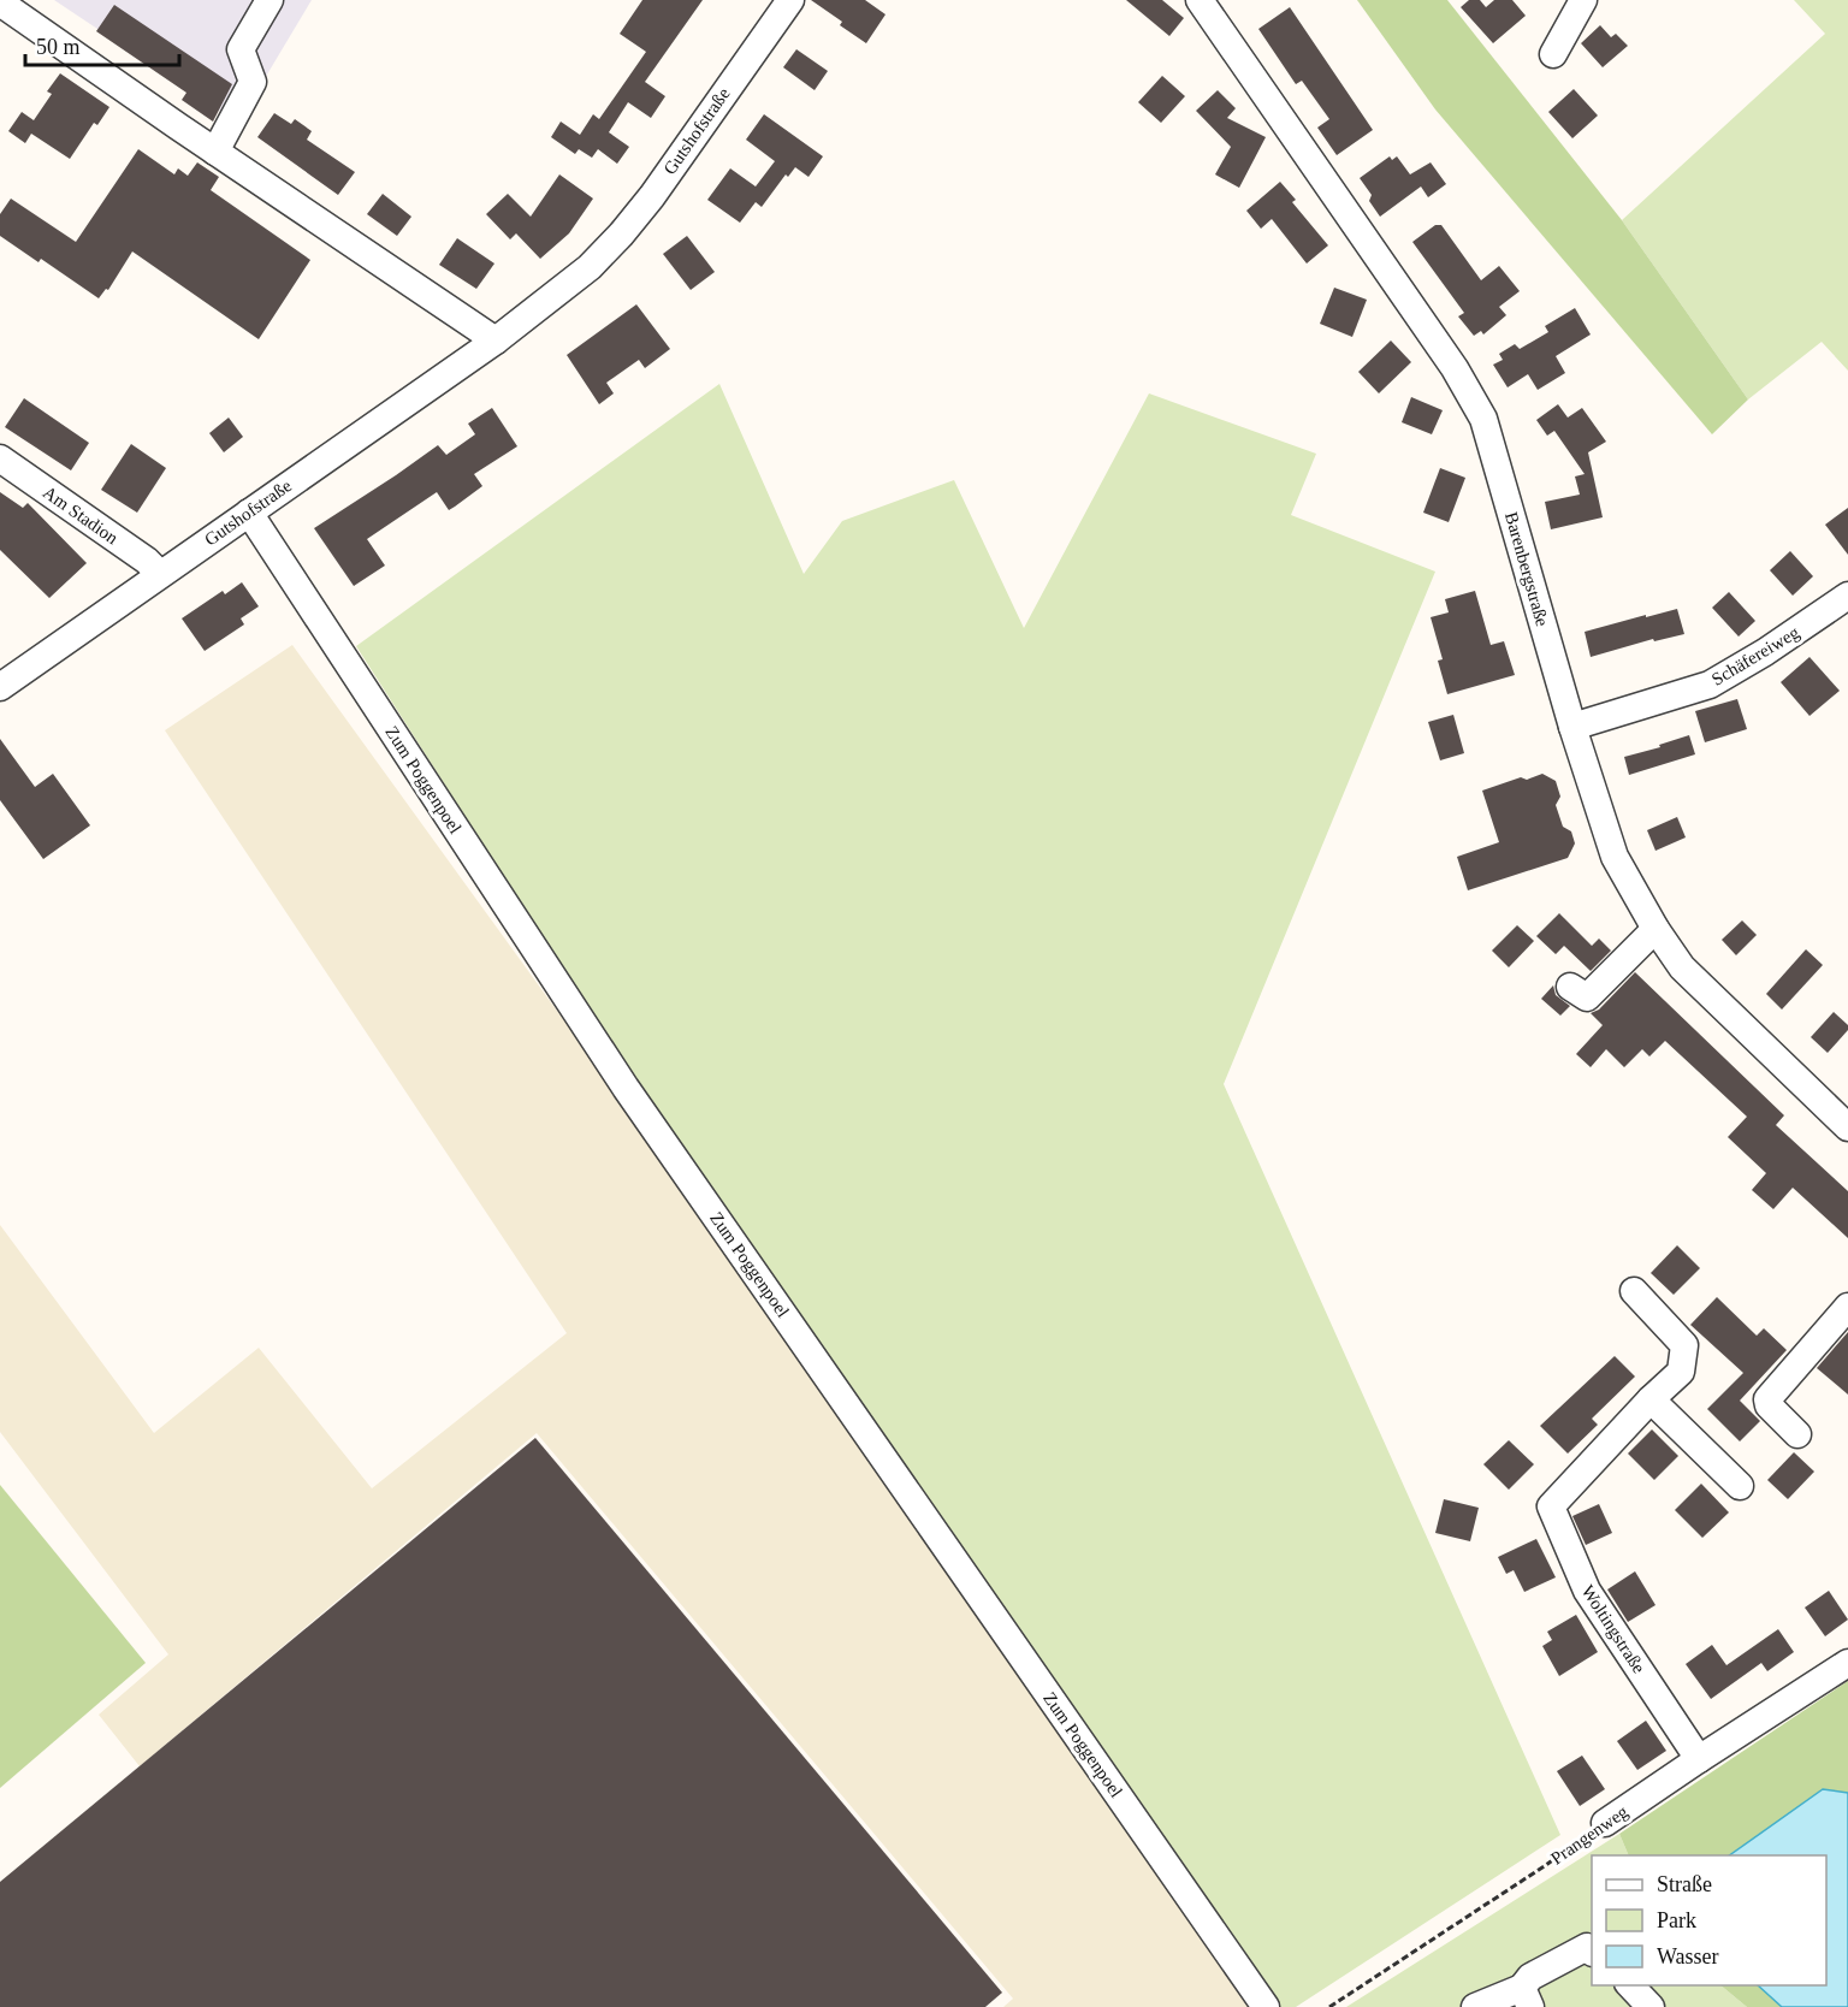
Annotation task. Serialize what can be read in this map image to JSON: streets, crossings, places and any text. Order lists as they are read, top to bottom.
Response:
{
  "streets": {
    "street": [
      "Gutshofstraße",
      "Am Stadion",
      "Barenbergstraße",
      "Schäfereiweg",
      "Zum Poggenpoel",
      "Woltingstraße",
      "Prangenweg"
    ]
  },
  "crossings": [
    ["Gutshofstraße", "Am Stadion"],
    ["Gutshofstraße", "Zum Poggenpoel"],
    ["Barenbergstraße", "Schäfereiweg"],
    ["Woltingstraße", "Prangenweg"]
  ],
  "legend": ["Straße", "Park", "Wasser"],
  "scale_bar": "50 m"
}
